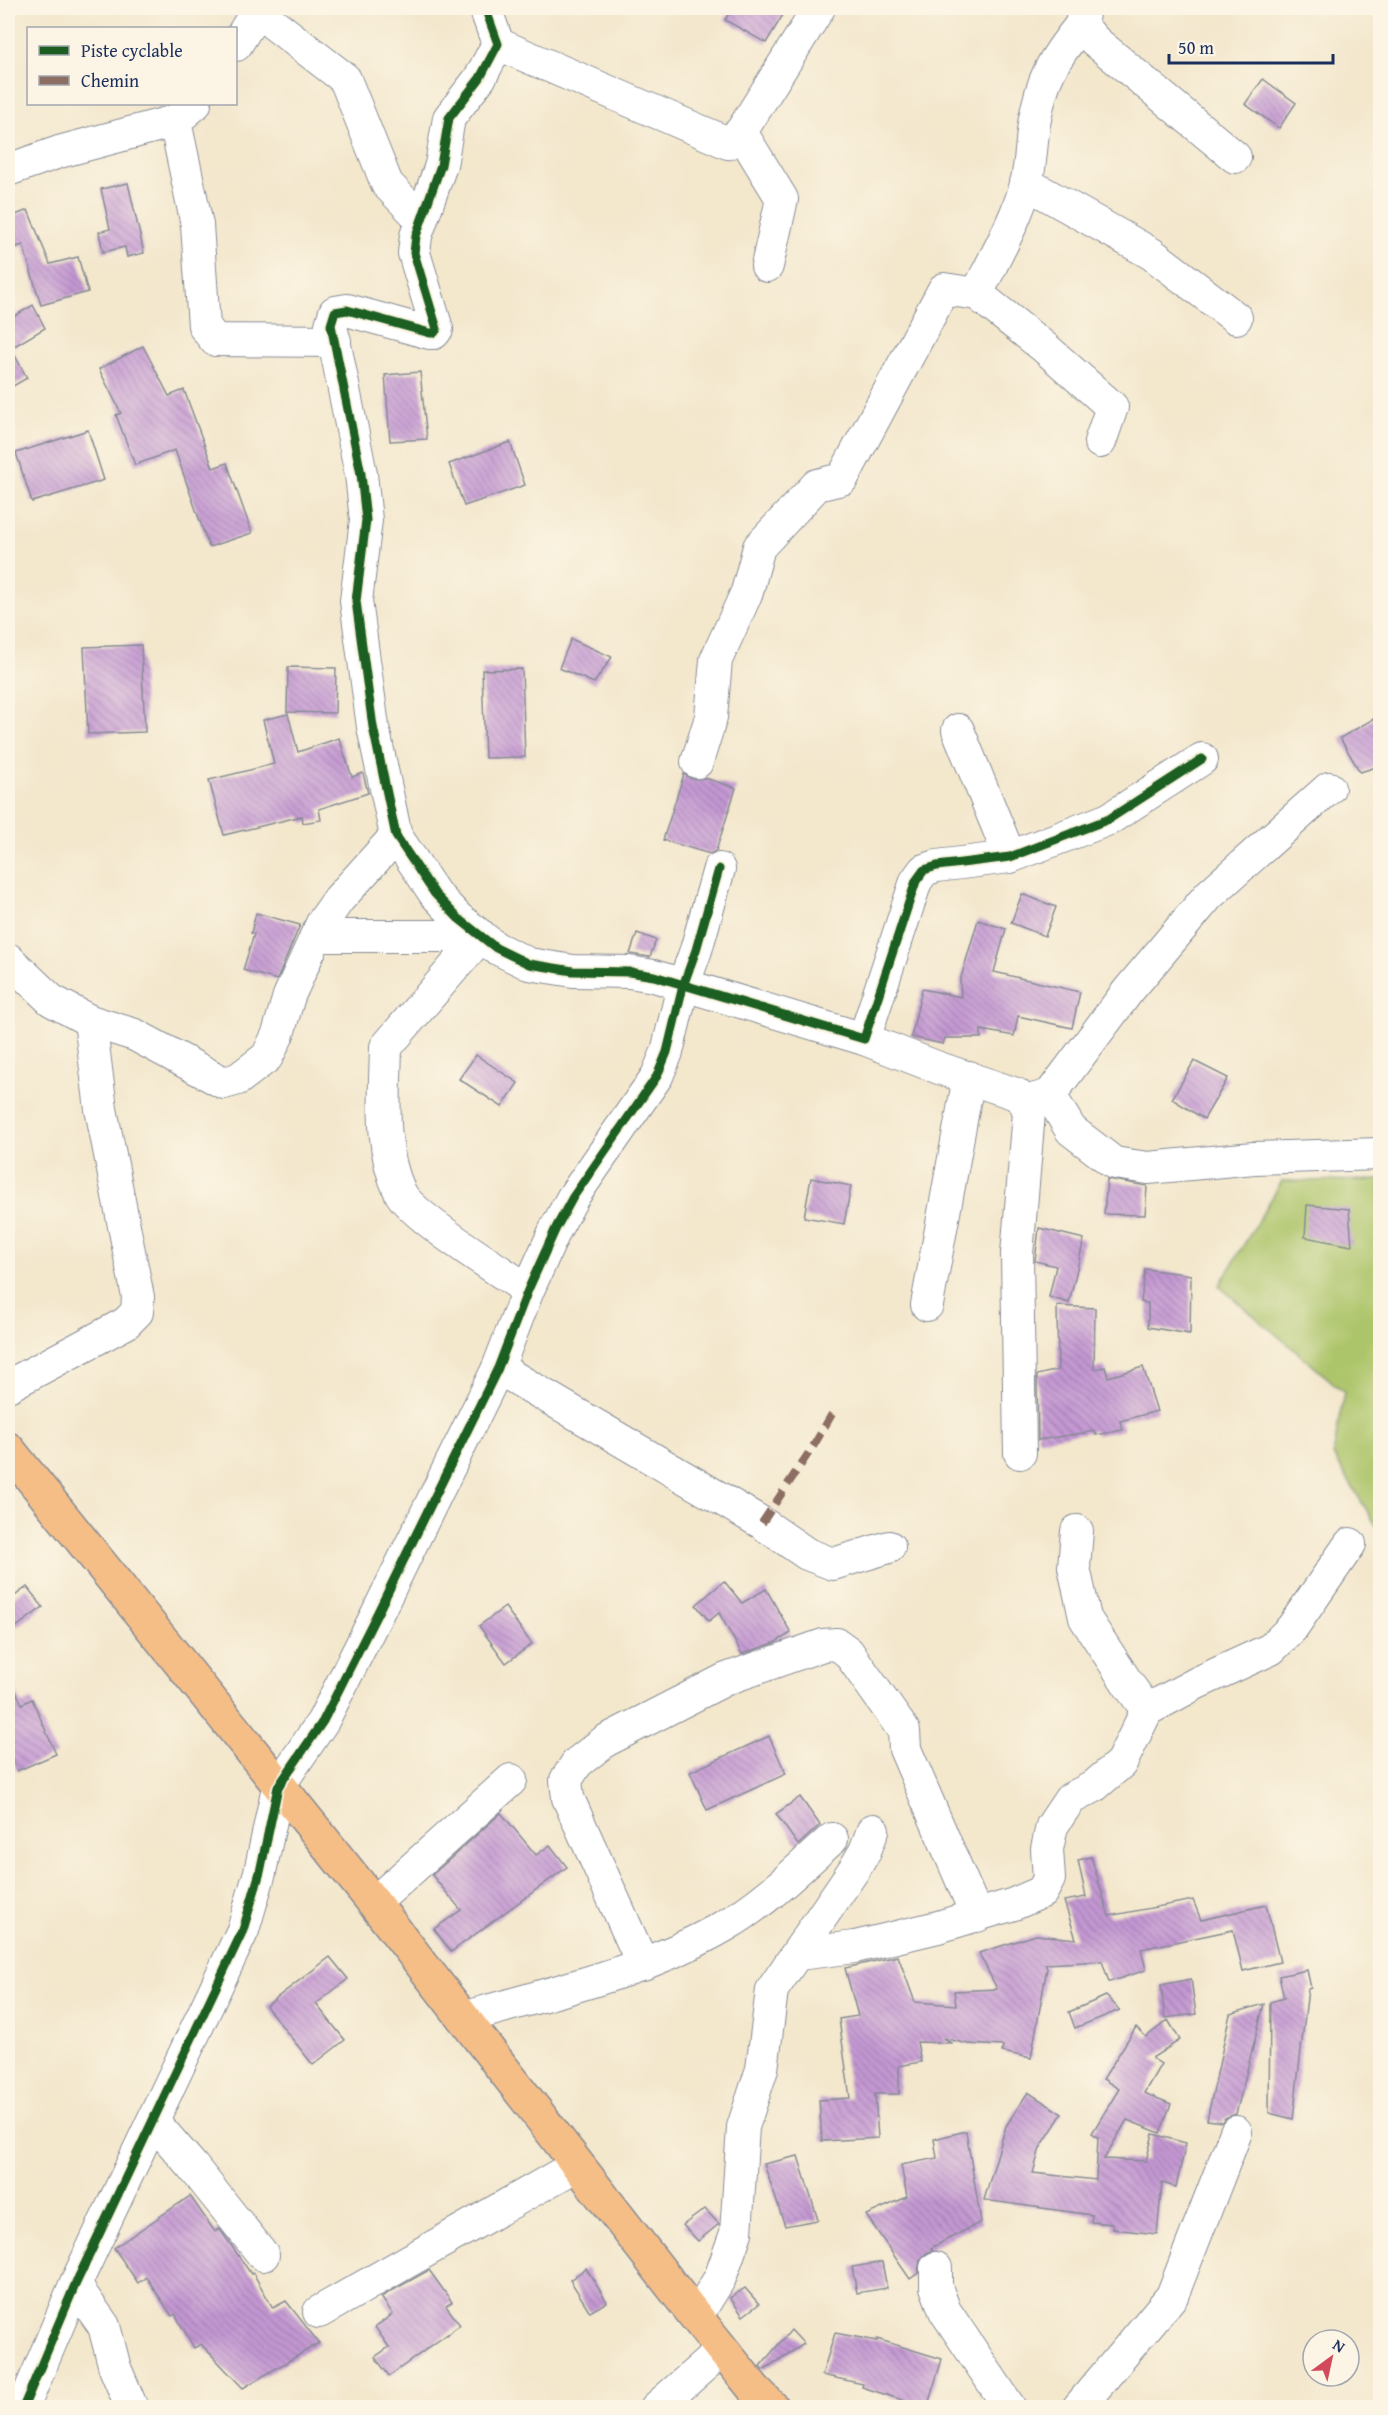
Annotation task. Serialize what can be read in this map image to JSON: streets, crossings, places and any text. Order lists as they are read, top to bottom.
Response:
{
  "legend": ["Piste cyclable", "Chemin"],
  "scale_bar": "50 m",
  "north": "top right"
}
